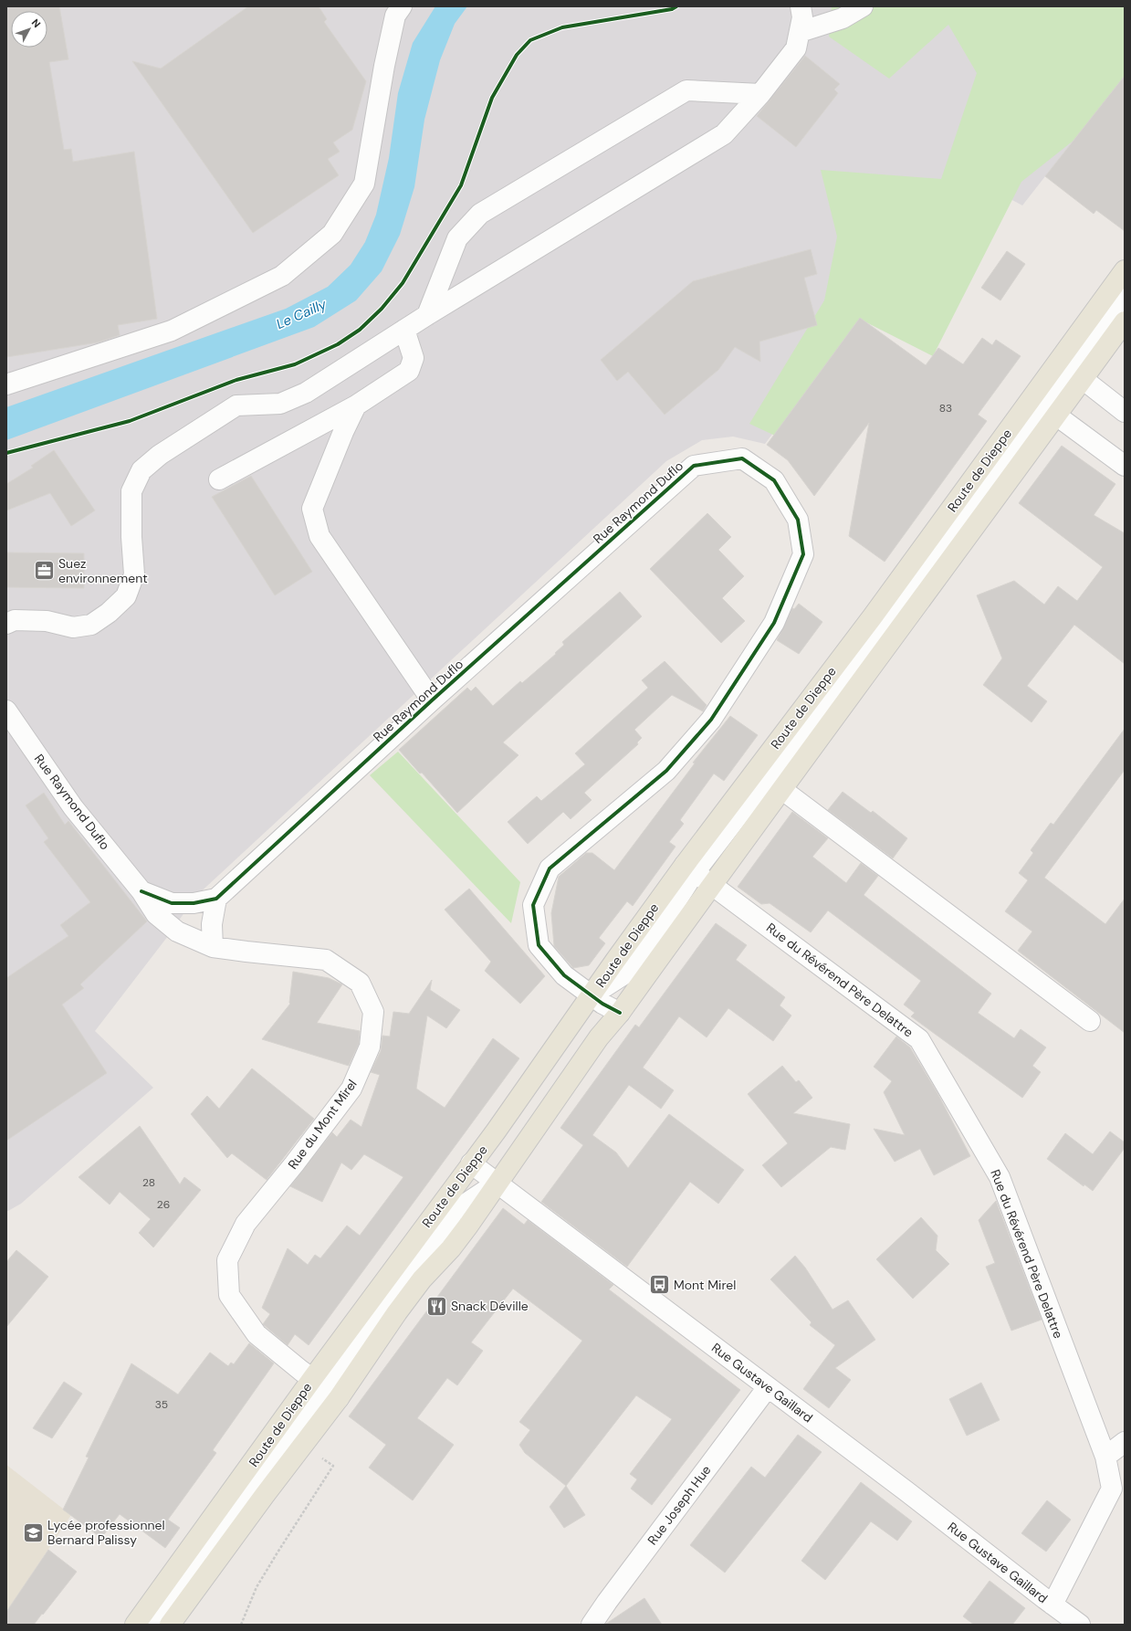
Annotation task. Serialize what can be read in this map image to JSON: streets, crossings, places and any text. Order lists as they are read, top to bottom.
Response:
{
  "streets": {
    "main road": ["Route de Dieppe"],
    "street": [
      "Rue Raymond Duflo",
      "Rue du Révérend Père Delattre",
      "Rue du Mont Mirel",
      "Rue Gustave Gaillard",
      "Rue Joseph Hue"
    ]
  },
  "crossings": [
    ["Route de Dieppe", "Rue Raymond Duflo"],
    ["Route de Dieppe", "Rue du Révérend Père Delattre"],
    ["Route de Dieppe", "Rue du Mont Mirel"],
    ["Route de Dieppe", "Rue Gustave Gaillard"],
    ["Rue Raymond Duflo", "Rue du Mont Mirel"],
    ["Rue du Révérend Père Delattre", "Rue Gustave Gaillard"],
    ["Rue Gustave Gaillard", "Rue Joseph Hue"]
  ],
  "water": ["Le Cailly"],
  "places": {
    "office": ["Suez environnement"],
    "bus stop": ["Mont Mirel"],
    "restaurant": ["Snack Déville"],
    "school or university": ["Lycée professionnel Bernard Palissy"]
  },
  "house_numbers": [
    "83",
    "28",
    "26",
    "35"
  ],
  "north": "top right"
}
